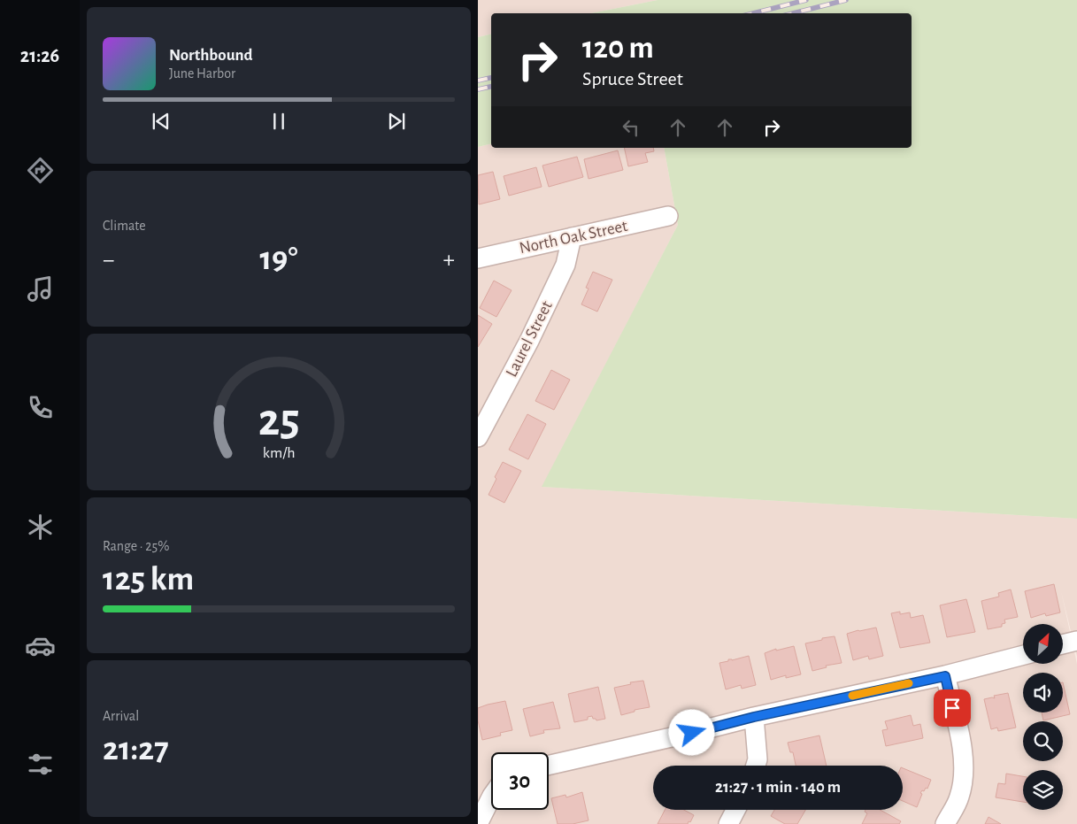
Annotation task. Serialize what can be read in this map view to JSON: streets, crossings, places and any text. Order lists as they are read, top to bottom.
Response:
{
  "streets": {
    "street": ["North Oak Street", "Laurel Street"]
  },
  "crossings": [
    ["North Oak Street", "Laurel Street"]
  ],
  "north": "top right",
  "page": {
    "tabs": "21:26",
    "turn": ["120 m", "Spruce Street"],
    "song": ["Northbound", "June Harbor"],
    "tile": [
      "Climate",
      ["Range · 25%", "125 km"],
      ["Arrival", "21:27"]
    ],
    "heat": ["−", "19°", "+"],
    "limit": "30",
    "trip": "21:27 · 1 min · 140 m",
    "gauge": ["25", "km/h"]
  }
}
